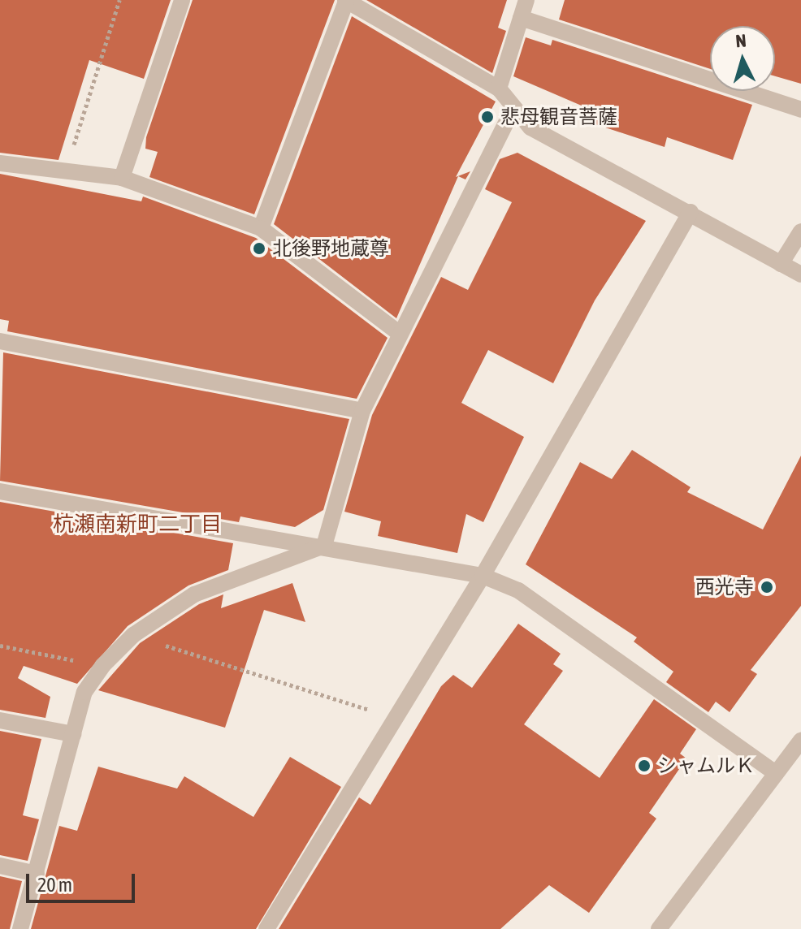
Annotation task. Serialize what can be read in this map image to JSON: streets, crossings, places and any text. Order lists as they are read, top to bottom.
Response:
{
  "districts": ["杭瀬南新町二丁目"],
  "places": [
    "悲母観音菩薩",
    "北後野地蔵尊",
    "西光寺",
    "シャムルＫ"
  ],
  "scale_bar": "20 m",
  "north": "top"
}
